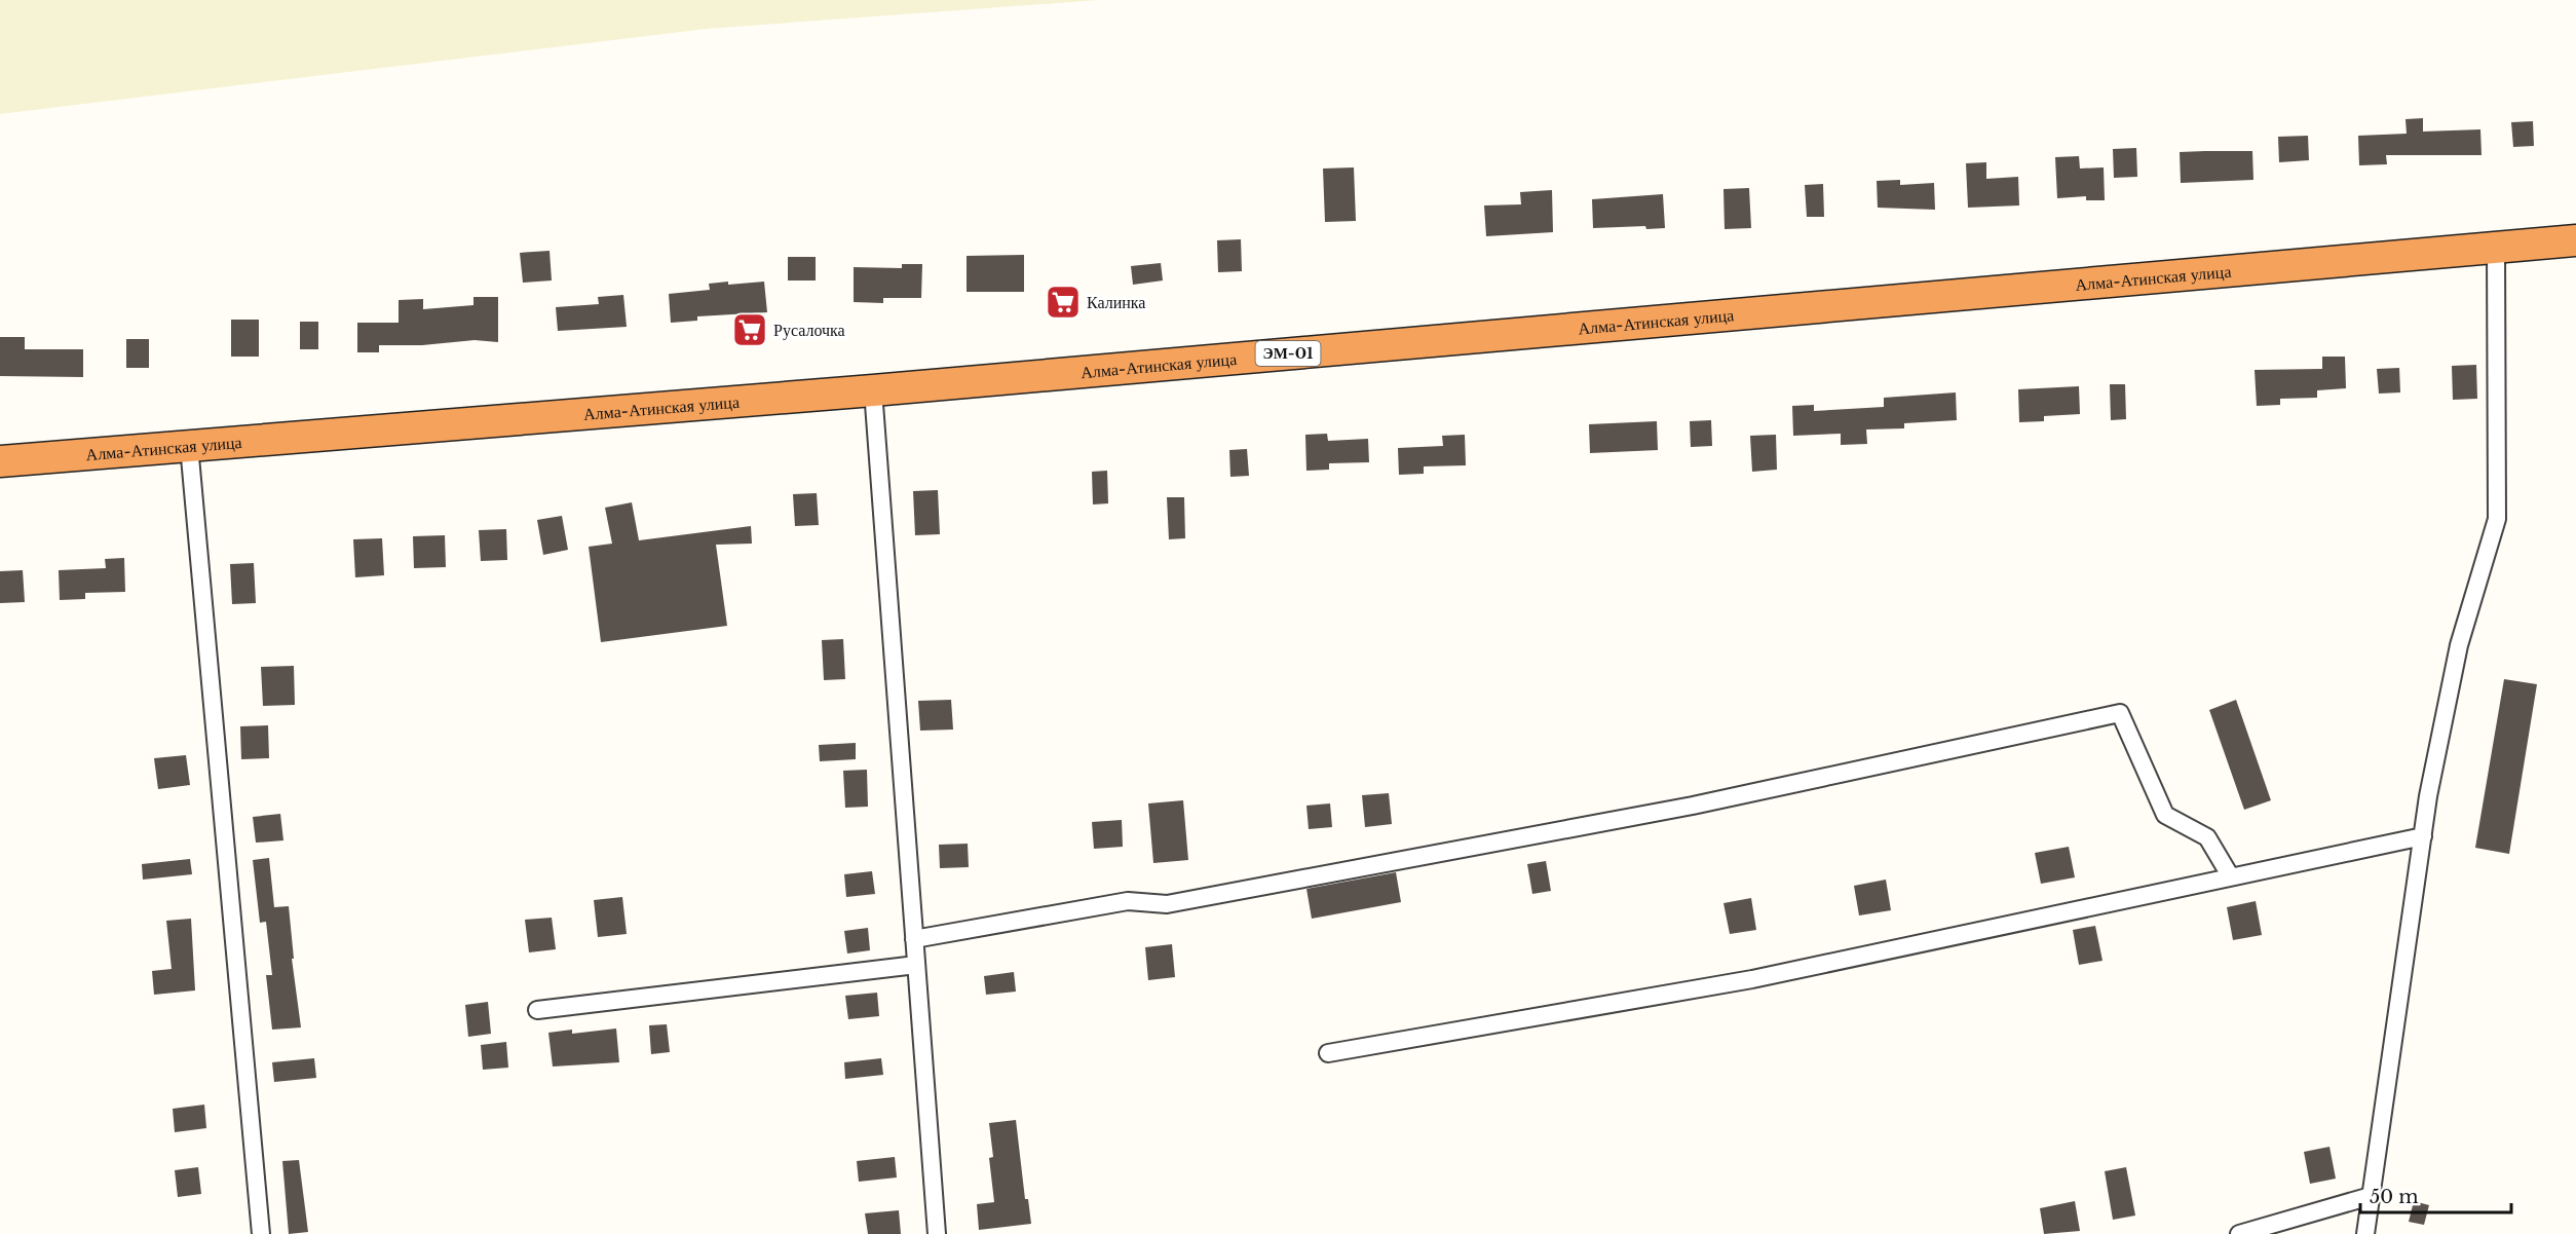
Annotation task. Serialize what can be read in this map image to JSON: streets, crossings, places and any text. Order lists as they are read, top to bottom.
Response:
{
  "streets": {
    "highway": ["Алма-Атинская улица", "ЭМ-01"]
  },
  "places": {
    "supermarket": ["Калинка", "Русалочка"]
  },
  "scale_bar": "50 m"
}
